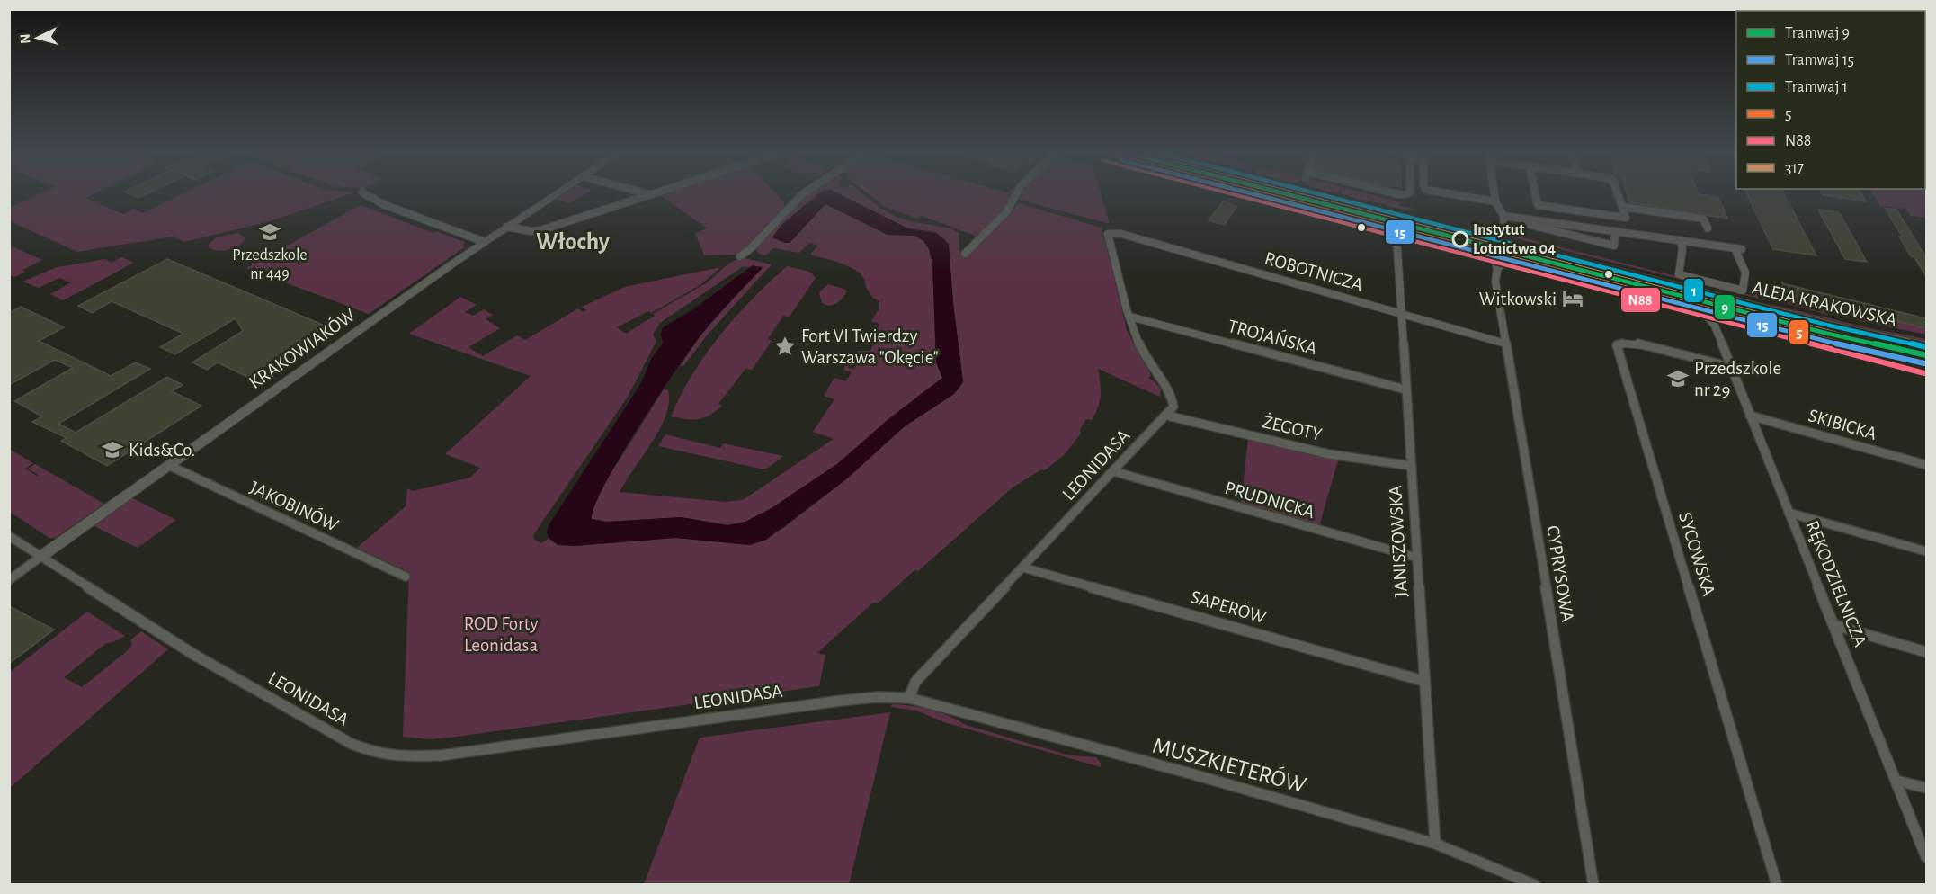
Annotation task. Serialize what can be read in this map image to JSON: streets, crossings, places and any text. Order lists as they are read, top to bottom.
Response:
{
  "streets": {
    "main road": ["ALEJA KRAKOWSKA", "KRAKOWIAKÓW"],
    "street": [
      "ROBOTNICZA",
      "TROJAŃSKA",
      "SKIBICKA",
      "ŻEGOTY",
      "LEONIDASA",
      "PRUDNICKA",
      "JAKOBINÓW",
      "JANISZOWSKA",
      "SYCOWSKA",
      "CYPRYSOWA",
      "RĘKODZIELNICZA",
      "SAPERÓW",
      "MUSZKIETERÓW"
    ]
  },
  "crossings": [
    ["ROBOTNICZA", "TROJAŃSKA"],
    ["ROBOTNICZA", "JANISZOWSKA"],
    ["ROBOTNICZA", "CYPRYSOWA"],
    ["ALEJA KRAKOWSKA", "CYPRYSOWA"],
    ["ALEJA KRAKOWSKA", "RĘKODZIELNICZA"],
    ["TROJAŃSKA", "JANISZOWSKA"],
    ["KRAKOWIAKÓW", "LEONIDASA"],
    ["KRAKOWIAKÓW", "JAKOBINÓW"],
    ["SKIBICKA", "RĘKODZIELNICZA"],
    ["ŻEGOTY", "LEONIDASA"],
    ["ŻEGOTY", "JANISZOWSKA"],
    ["LEONIDASA", "PRUDNICKA"],
    ["LEONIDASA", "SAPERÓW"],
    ["LEONIDASA", "MUSZKIETERÓW"],
    ["PRUDNICKA", "JANISZOWSKA"],
    ["JANISZOWSKA", "SAPERÓW"],
    ["JANISZOWSKA", "MUSZKIETERÓW"],
    ["SYCOWSKA", "RĘKODZIELNICZA"]
  ],
  "districts": ["Włochy"],
  "parks": ["ROD Forty Leonidasa"],
  "places": {
    "school or university": ["Przedszkole nr 449", "Przedszkole nr 29", "Kids&Co."],
    "other": ["Instytut Lotnictwa 04"],
    "hotel": ["Witkowski"],
    "place": ["Fort VI Twierdzy Warszawa \"Okęcie\""]
  },
  "lines": [
    "tram line 9",
    "tram line 15",
    "tram line 1",
    "transit line 5",
    "transit line N88",
    "transit line 317"
  ],
  "legend": [
    "Tramwaj 9",
    "Tramwaj 15",
    "Tramwaj 1",
    "5",
    "N88",
    "317"
  ],
  "north": "left"
}
